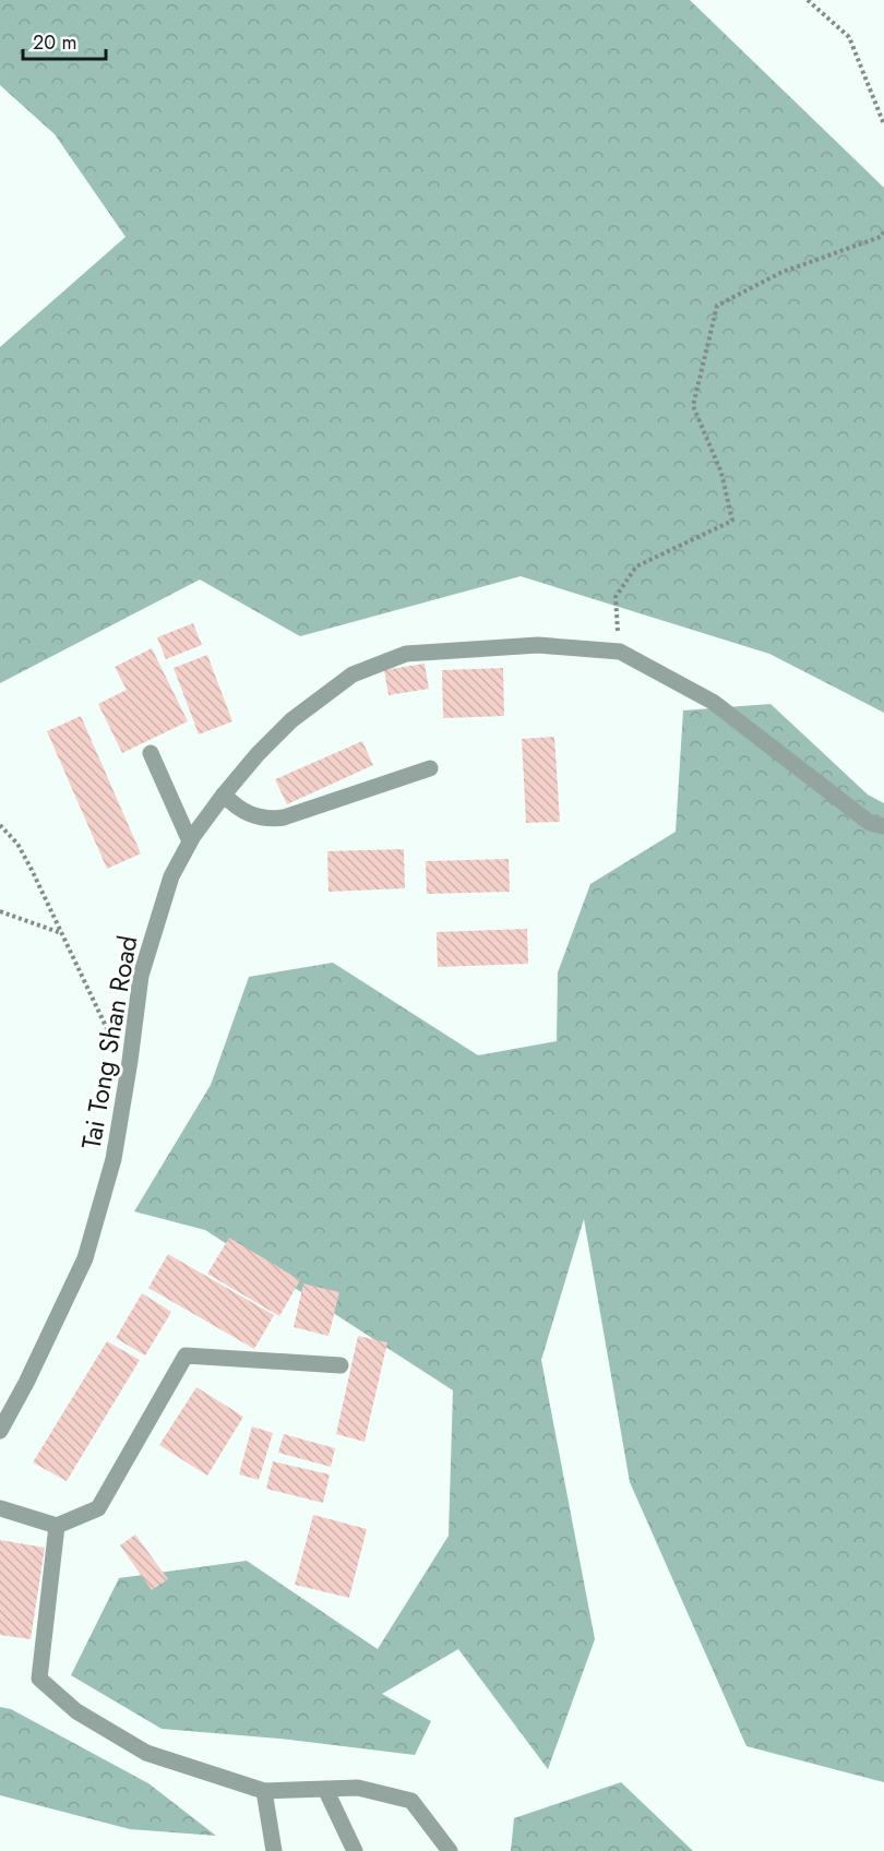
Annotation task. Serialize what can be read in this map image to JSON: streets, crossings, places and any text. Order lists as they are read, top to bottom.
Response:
{
  "streets": {
    "street": ["Tai Tong Shan Road"]
  },
  "scale_bar": "20 m"
}
